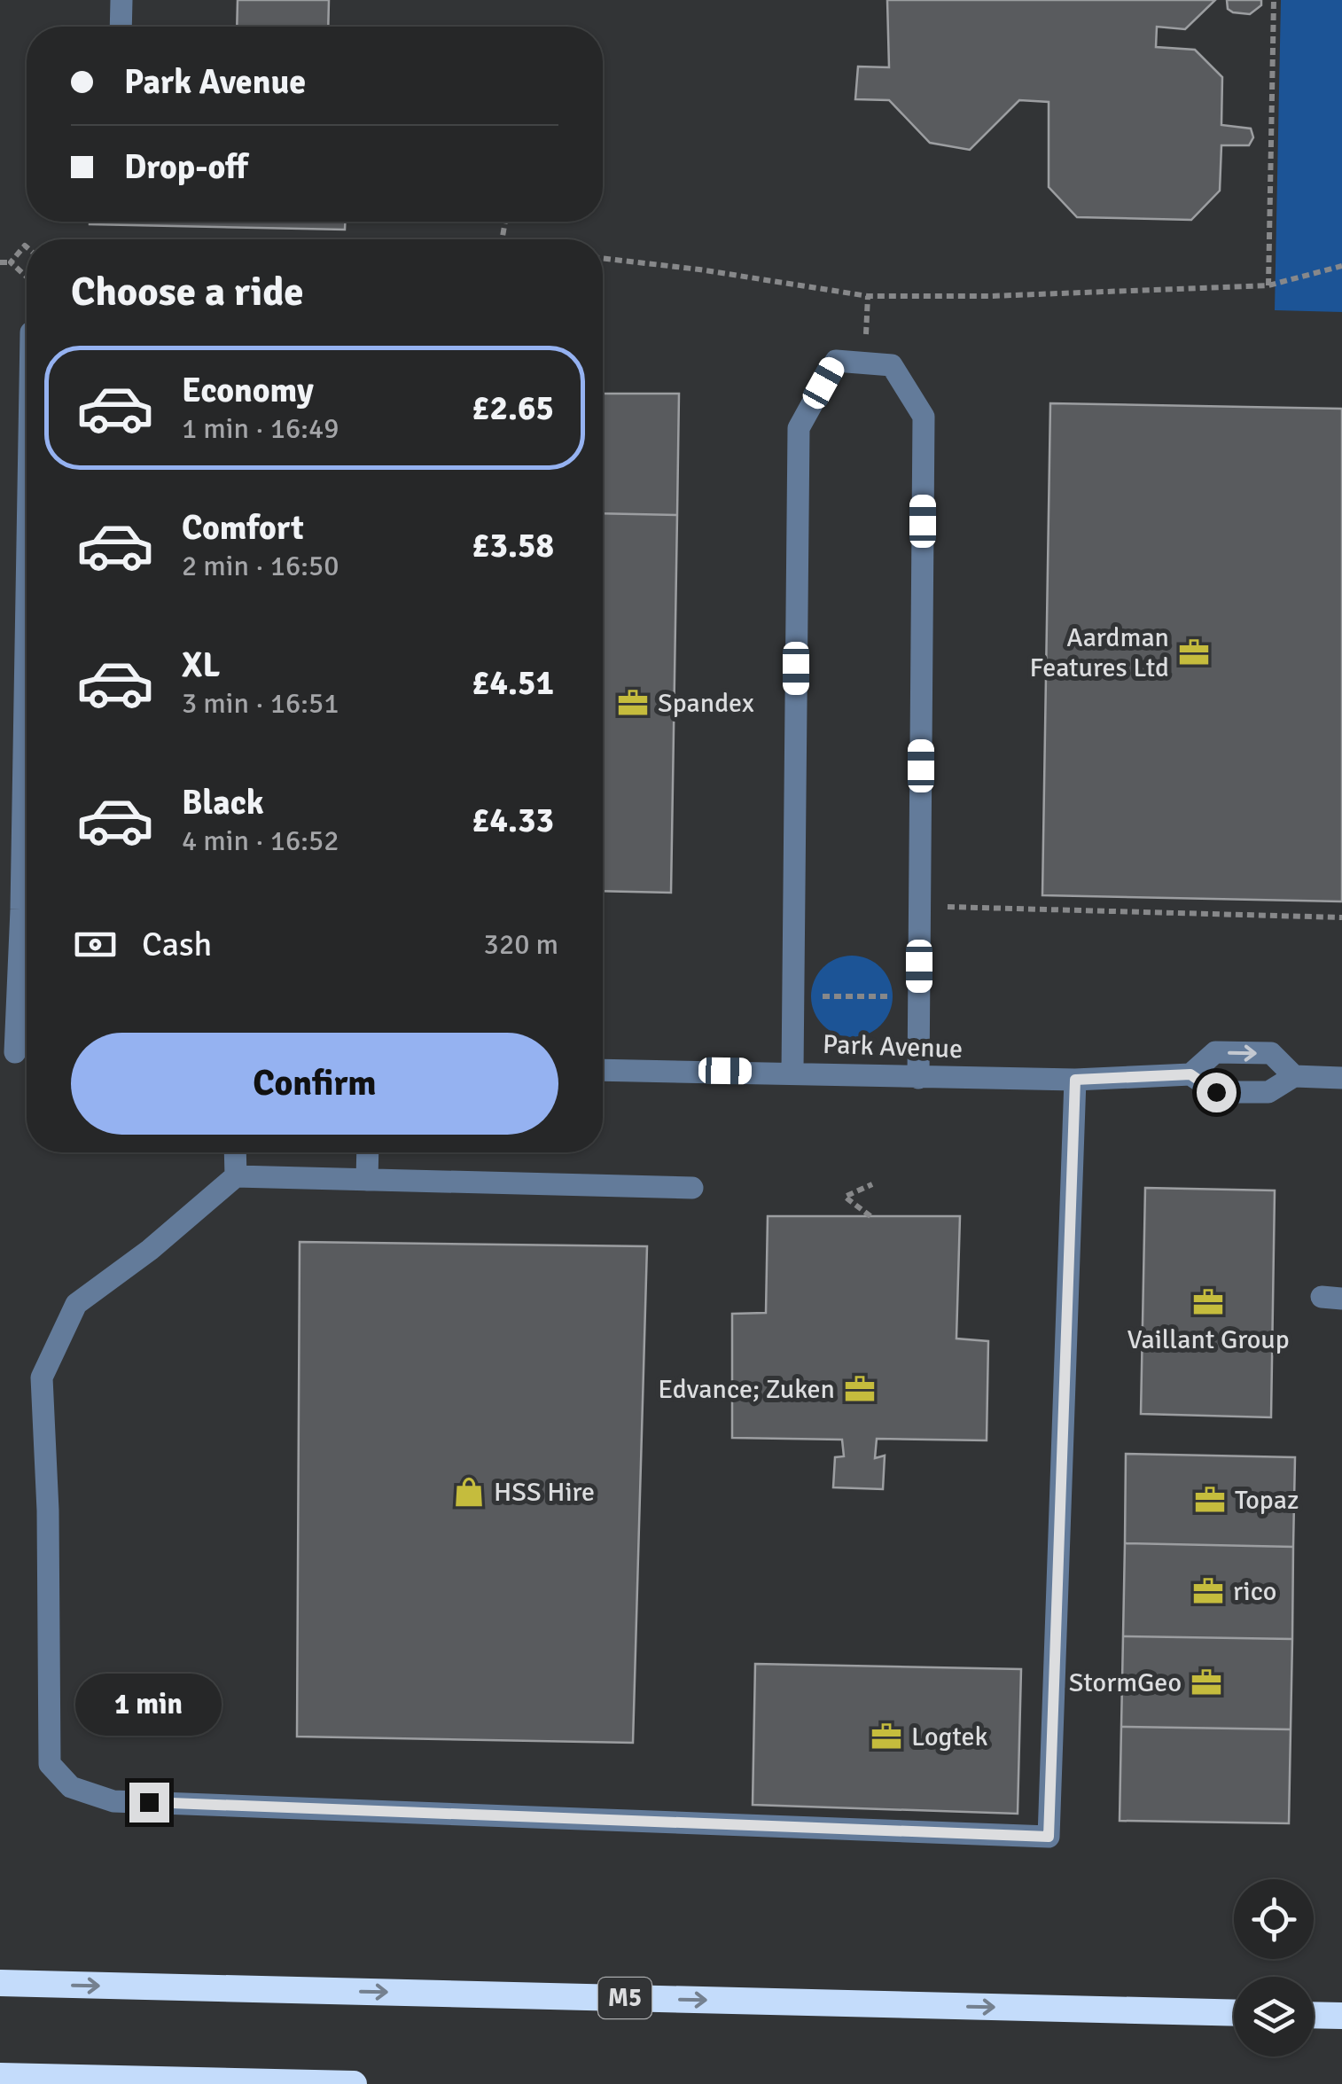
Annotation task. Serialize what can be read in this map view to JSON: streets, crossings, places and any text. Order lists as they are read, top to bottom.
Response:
{
  "streets": {
    "highway": ["M5"],
    "street": ["Park Avenue"]
  },
  "places": {
    "office": [
      "Aardman Features Ltd",
      "Spandex",
      "Vaillant Group",
      "Edvance; Zuken",
      "Topaz",
      "rico",
      "StormGeo",
      "Logtek"
    ],
    "shop": ["HSS Hire"]
  },
  "page": {
    "banner": ["Park Avenue", "Drop-off"],
    "heading": "Choose a ride",
    "list": [
      {
        "name": "Economy",
        "note": "1 min · 16:49",
        "value": "£2.65"
      },
      {
        "name": "Comfort",
        "note": "2 min · 16:50",
        "value": "£3.58"
      },
      {
        "name": "XL",
        "note": "3 min · 16:51",
        "value": "£4.51"
      },
      {
        "name": "Black",
        "note": "4 min · 16:52",
        "value": "£4.33"
      }
    ],
    "pay": ["Cash", "320 m"],
    "buttons": "Confirm",
    "bubble": "1 min"
  }
}
